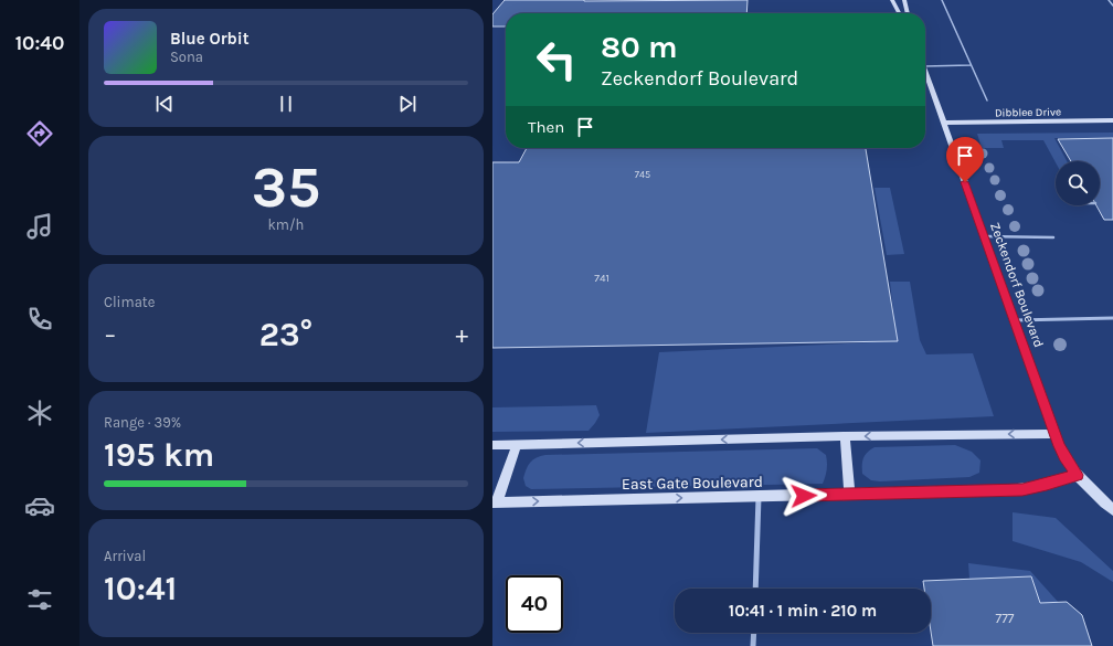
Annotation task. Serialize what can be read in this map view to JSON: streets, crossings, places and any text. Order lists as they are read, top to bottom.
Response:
{
  "streets": {
    "street": ["Dibblee Drive", "Zeckendorf Boulevard", "East Gate Boulevard"]
  },
  "crossings": [
    ["Dibblee Drive", "Zeckendorf Boulevard"],
    ["Zeckendorf Boulevard", "East Gate Boulevard"]
  ],
  "house_numbers": ["745", "741", "777"],
  "page": {
    "tabs": "10:40",
    "turn": ["80 m", "Zeckendorf Boulevard"],
    "song": ["Blue Orbit", "Sona"],
    "then": "Then",
    "tile": [
      ["35", "km/h"],
      "Climate",
      ["Range · 39%", "195 km"],
      ["Arrival", "10:41"]
    ],
    "heat": ["−", "23°", "+"],
    "limit": "40",
    "trip": "10:41 · 1 min · 210 m"
  }
}
